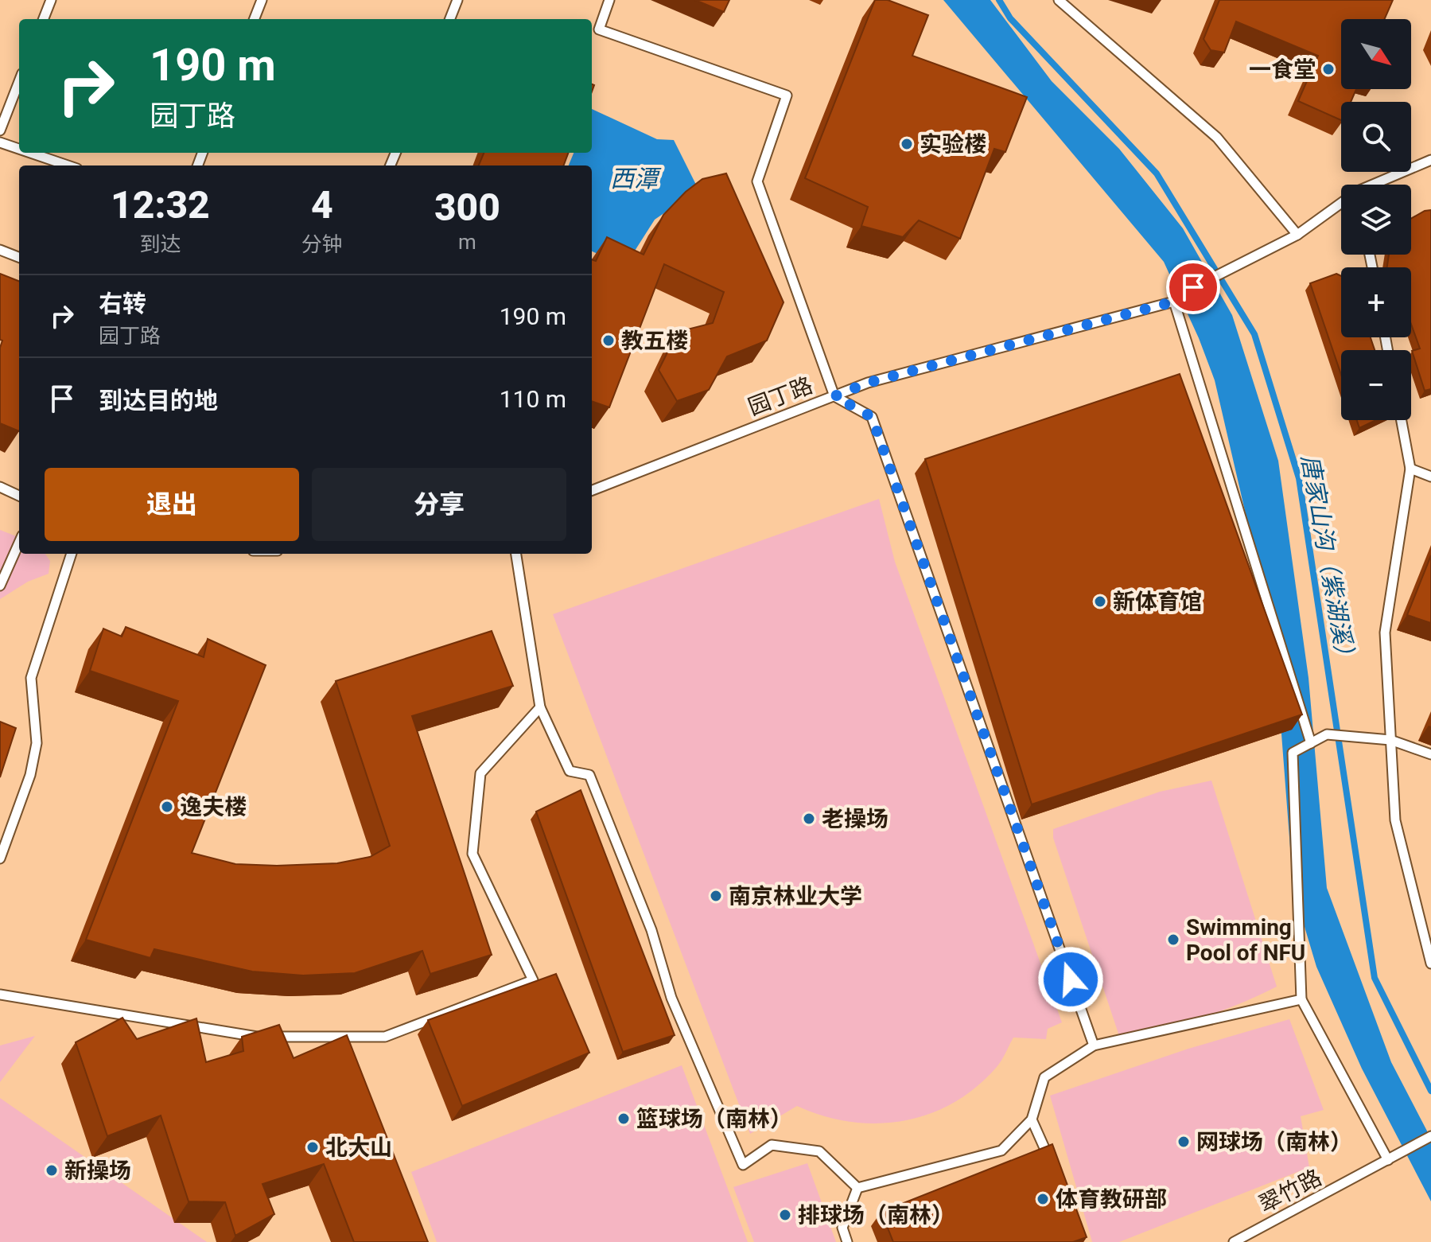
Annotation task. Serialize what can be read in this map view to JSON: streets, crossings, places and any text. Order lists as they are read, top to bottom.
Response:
{
  "streets": {
    "lane": ["园丁路", "翠竹路"]
  },
  "water": ["西潭", "唐家山沟（紫湖溪）"],
  "places": [
    "一食堂",
    "实验楼",
    "教五楼",
    "新体育馆",
    "逸夫楼",
    "老操场",
    "南京林业大学",
    "Swimming Pool of NFU",
    "篮球场（南林）",
    "网球场（南林）",
    "北大山",
    "新操场",
    "体育教研部",
    "排球场（南林）"
  ],
  "north": "bottom right",
  "page": {
    "map_buttons": ["+", "−"],
    "turn": ["190 m", "园丁路"],
    "eta": [
      "12:32",
      "到达",
      "4",
      "分钟",
      "300",
      "m"
    ],
    "list": [
      {
        "name": "右转",
        "note": "园丁路",
        "value": "190 m"
      },
      {
        "name": "到达目的地",
        "value": "110 m"
      }
    ],
    "buttons": ["退出", "分享"]
  }
}
